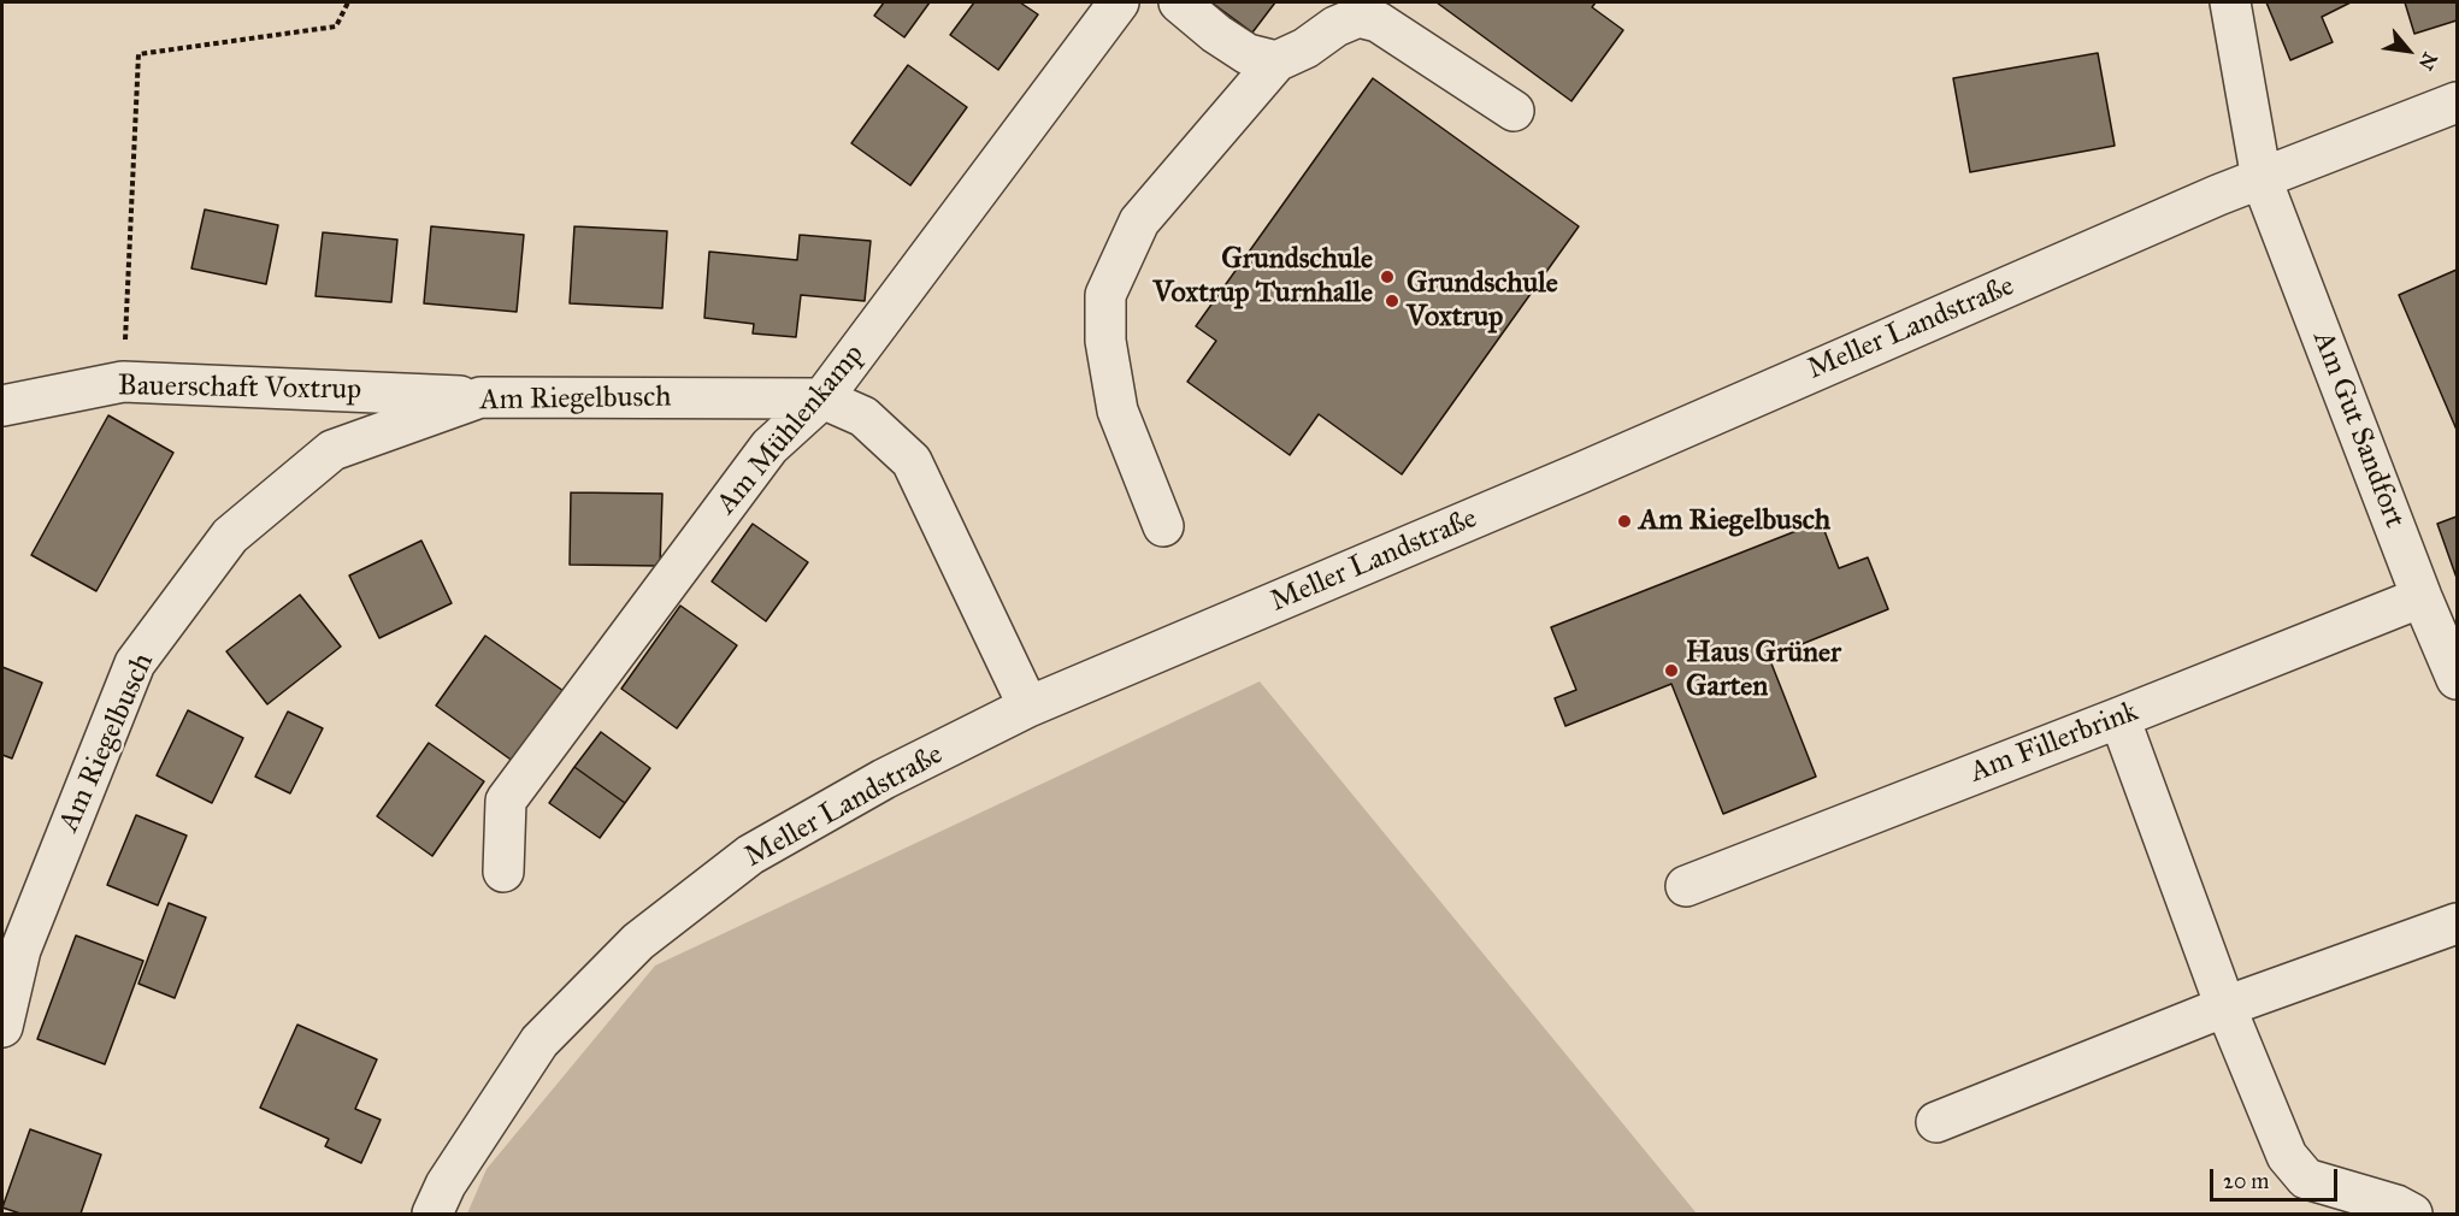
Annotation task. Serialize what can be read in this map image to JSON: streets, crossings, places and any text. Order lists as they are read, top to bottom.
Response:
{
  "streets": {
    "street": [
      "Meller Landstraße",
      "Bauerschaft Voxtrup",
      "Am Riegelbusch",
      "Am Mühlenkamp",
      "Am Gut Sandfort",
      "Am Fillerbrink"
    ]
  },
  "crossings": [
    ["Meller Landstraße", "Am Riegelbusch"],
    ["Meller Landstraße", "Am Gut Sandfort"],
    ["Bauerschaft Voxtrup", "Am Riegelbusch"],
    ["Am Riegelbusch", "Am Mühlenkamp"],
    ["Am Gut Sandfort", "Am Fillerbrink"]
  ],
  "places": [
    "Grundschule Voxtrup Turnhalle",
    "Grundschule Voxtrup",
    "Am Riegelbusch",
    "Haus Grüner Garten"
  ],
  "scale_bar": "20 m",
  "north": "bottom right"
}
